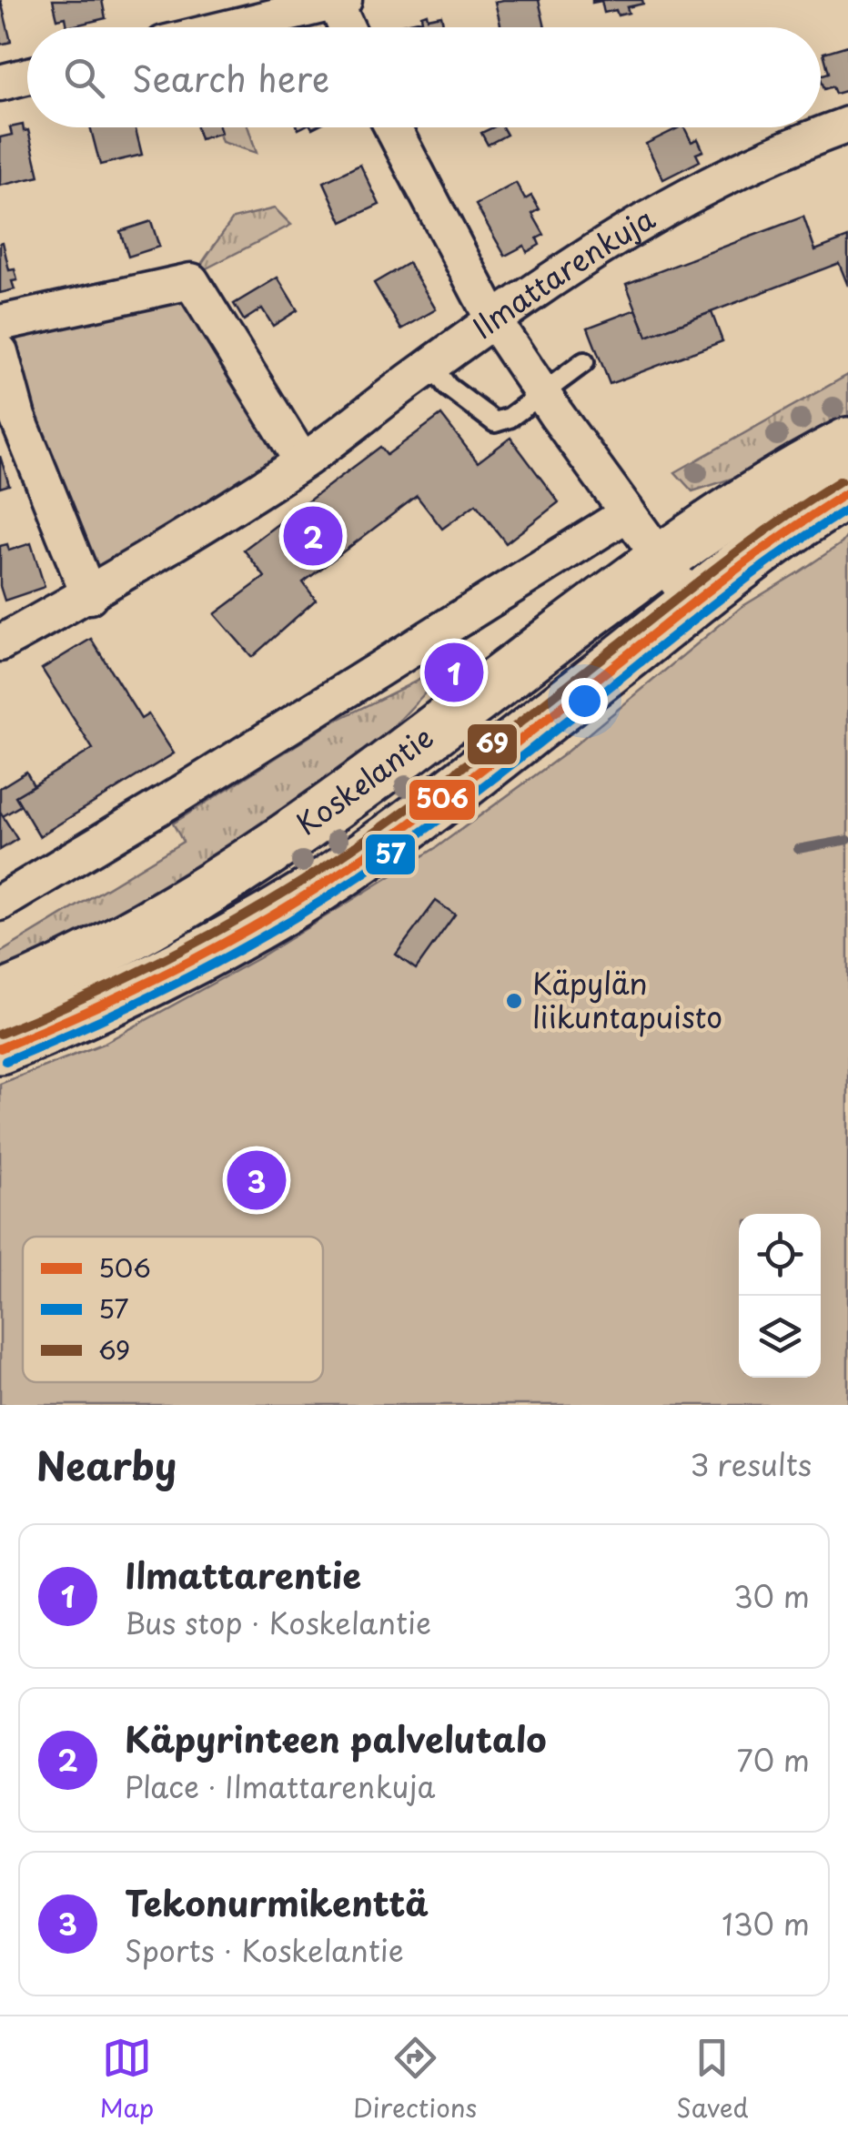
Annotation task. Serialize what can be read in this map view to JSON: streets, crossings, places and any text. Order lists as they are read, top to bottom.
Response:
{
  "streets": {
    "main road": ["Koskelantie"],
    "street": ["Ilmattarenkuja"]
  },
  "places": ["Käpylän liikuntapuisto"],
  "lines": ["transit line 69", "transit line 506", "transit line 57"],
  "legend": ["506", "57", "69"],
  "page": {
    "search": "Search here",
    "pins": ["2", "1", "3"],
    "heading": ["Nearby", "3 results"],
    "list": [
      {
        "mark": "1",
        "name": "Ilmattarentie",
        "note": "Bus stop · Koskelantie",
        "value": "30 m"
      },
      {
        "mark": "2",
        "name": "Käpyrinteen palvelutalo",
        "note": "Place · Ilmattarenkuja",
        "value": "70 m"
      },
      {
        "mark": "3",
        "name": "Tekonurmikenttä",
        "note": "Sports · Koskelantie",
        "value": "130 m"
      }
    ],
    "nav": ["Map", "Directions", "Saved"]
  }
}
